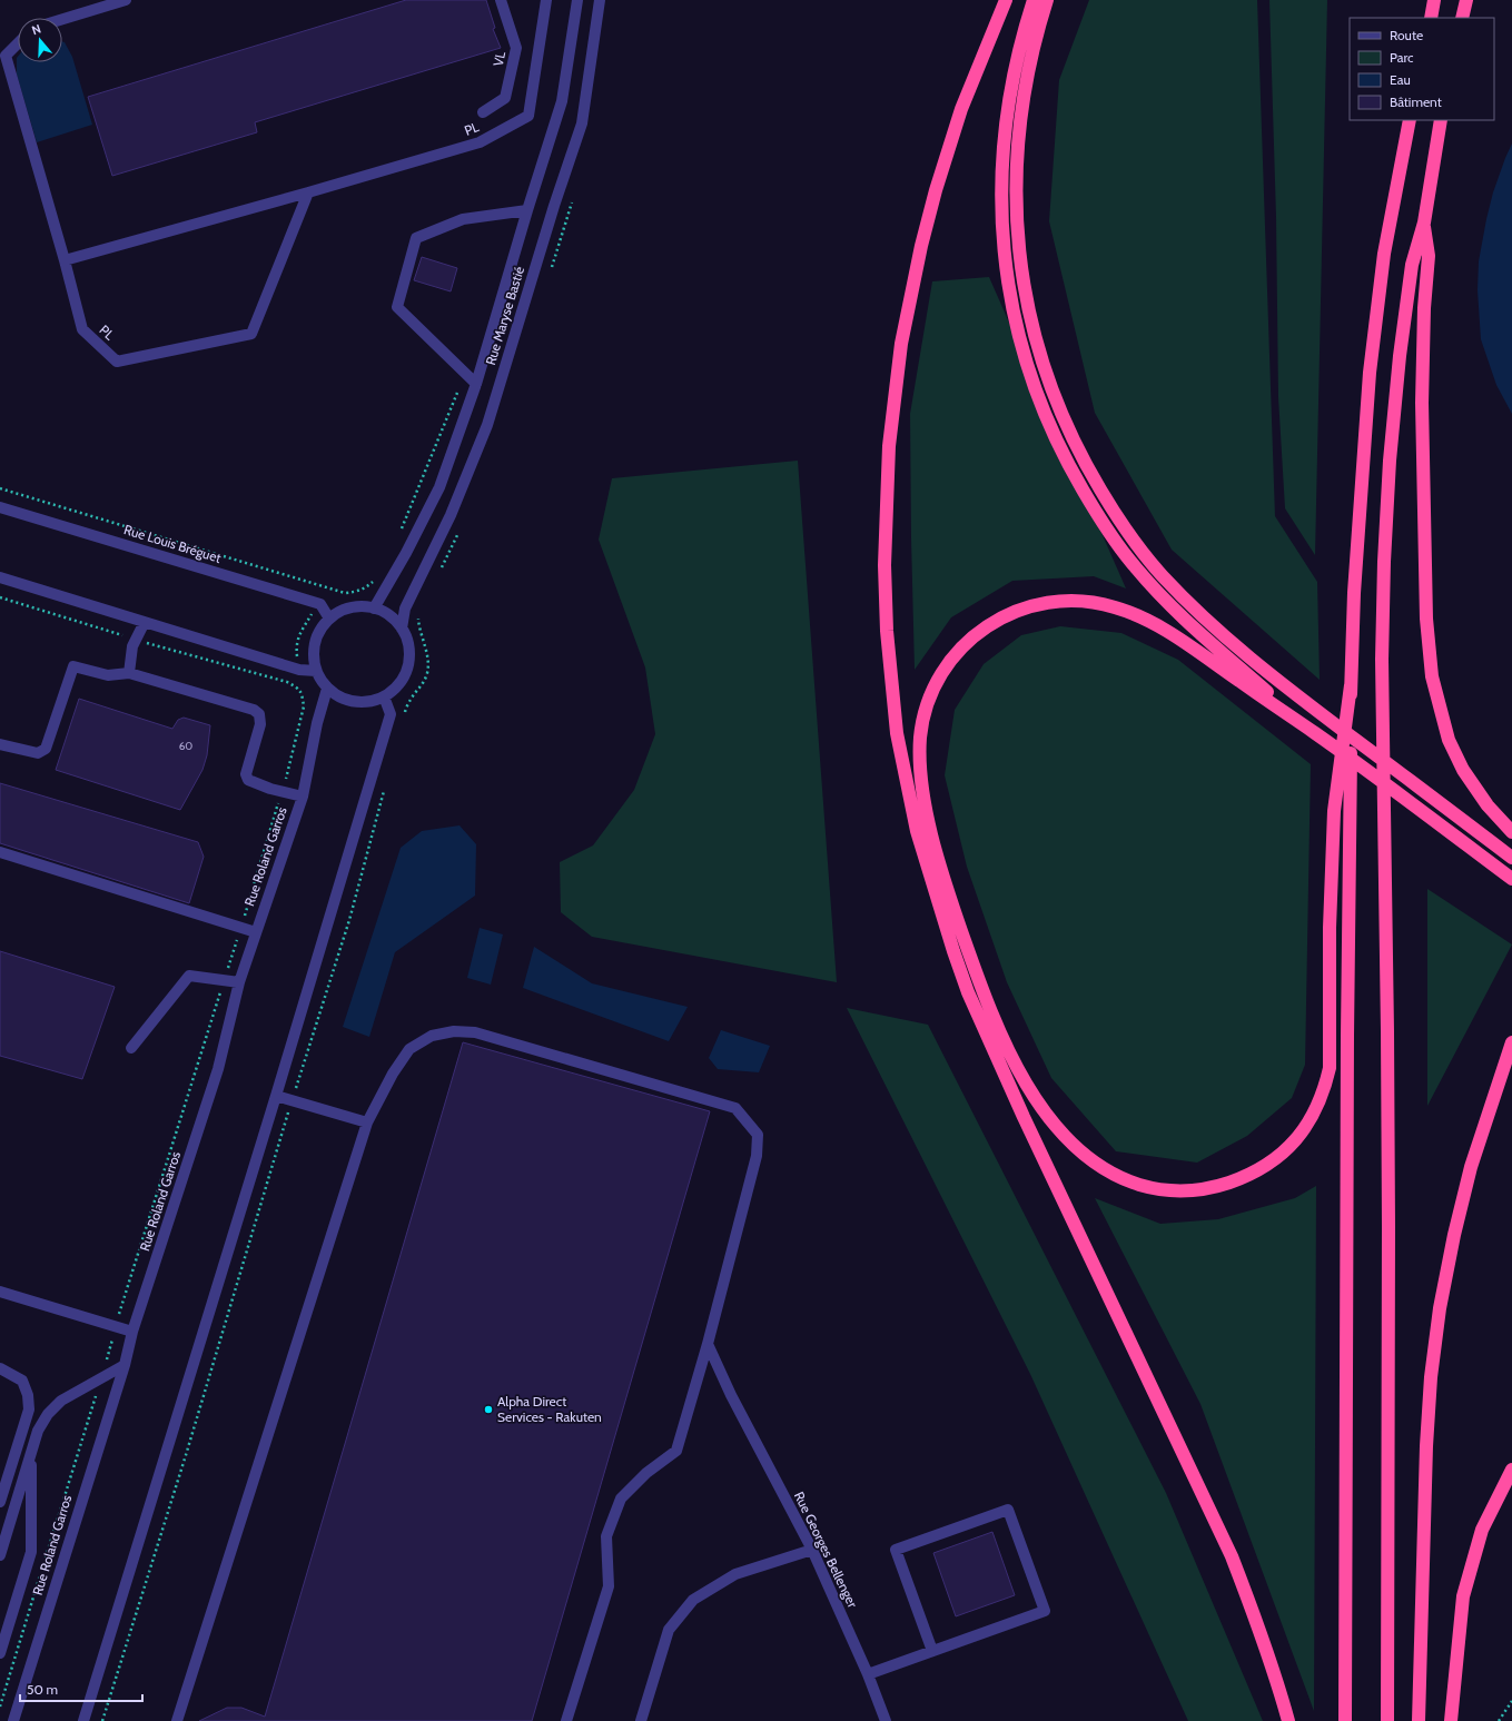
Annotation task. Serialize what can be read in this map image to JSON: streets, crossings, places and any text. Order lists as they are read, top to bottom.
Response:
{
  "streets": {
    "street": [
      "VL",
      "PL",
      "Rue Maryse Bastié",
      "Rue Louis Bréguet",
      "Rue Roland Garros",
      "Rue Georges Bellenger"
    ]
  },
  "crossings": [
    ["Rue Maryse Bastié", "Rue Roland Garros"]
  ],
  "places": ["Alpha Direct Services - Rakuten"],
  "house_numbers": ["60"],
  "legend": [
    "Route",
    "Parc",
    "Eau",
    "Bâtiment"
  ],
  "scale_bar": "50 m",
  "north": "top"
}
